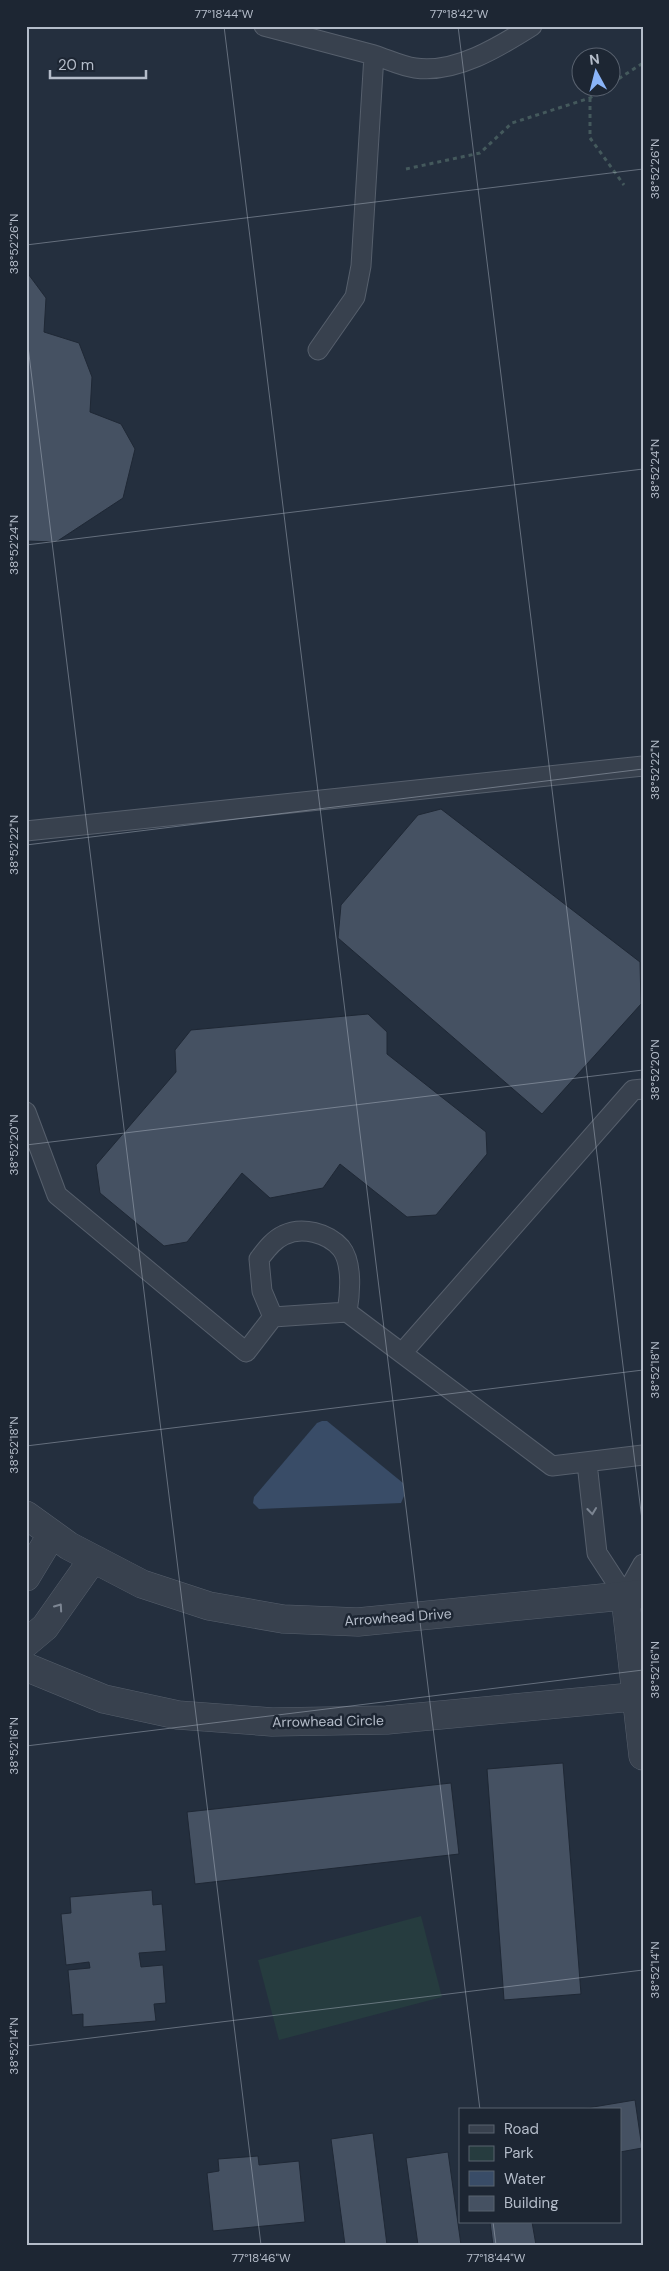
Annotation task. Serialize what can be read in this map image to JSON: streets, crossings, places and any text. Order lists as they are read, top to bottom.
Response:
{
  "streets": {
    "street": ["Arrowhead Drive", "Arrowhead Circle"]
  },
  "legend": [
    "Road",
    "Park",
    "Water",
    "Building"
  ],
  "scale_bar": "20 m",
  "north": "top",
  "coordinates": [
    "77°18'44\"W",
    "77°18'42\"W",
    "38°52'26\"N",
    "38°52'24\"N",
    "38°52'22\"N",
    "38°52'20\"N",
    "38°52'18\"N",
    "38°52'16\"N",
    "38°52'14\"N",
    "77°18'46\"W"
  ]
}
